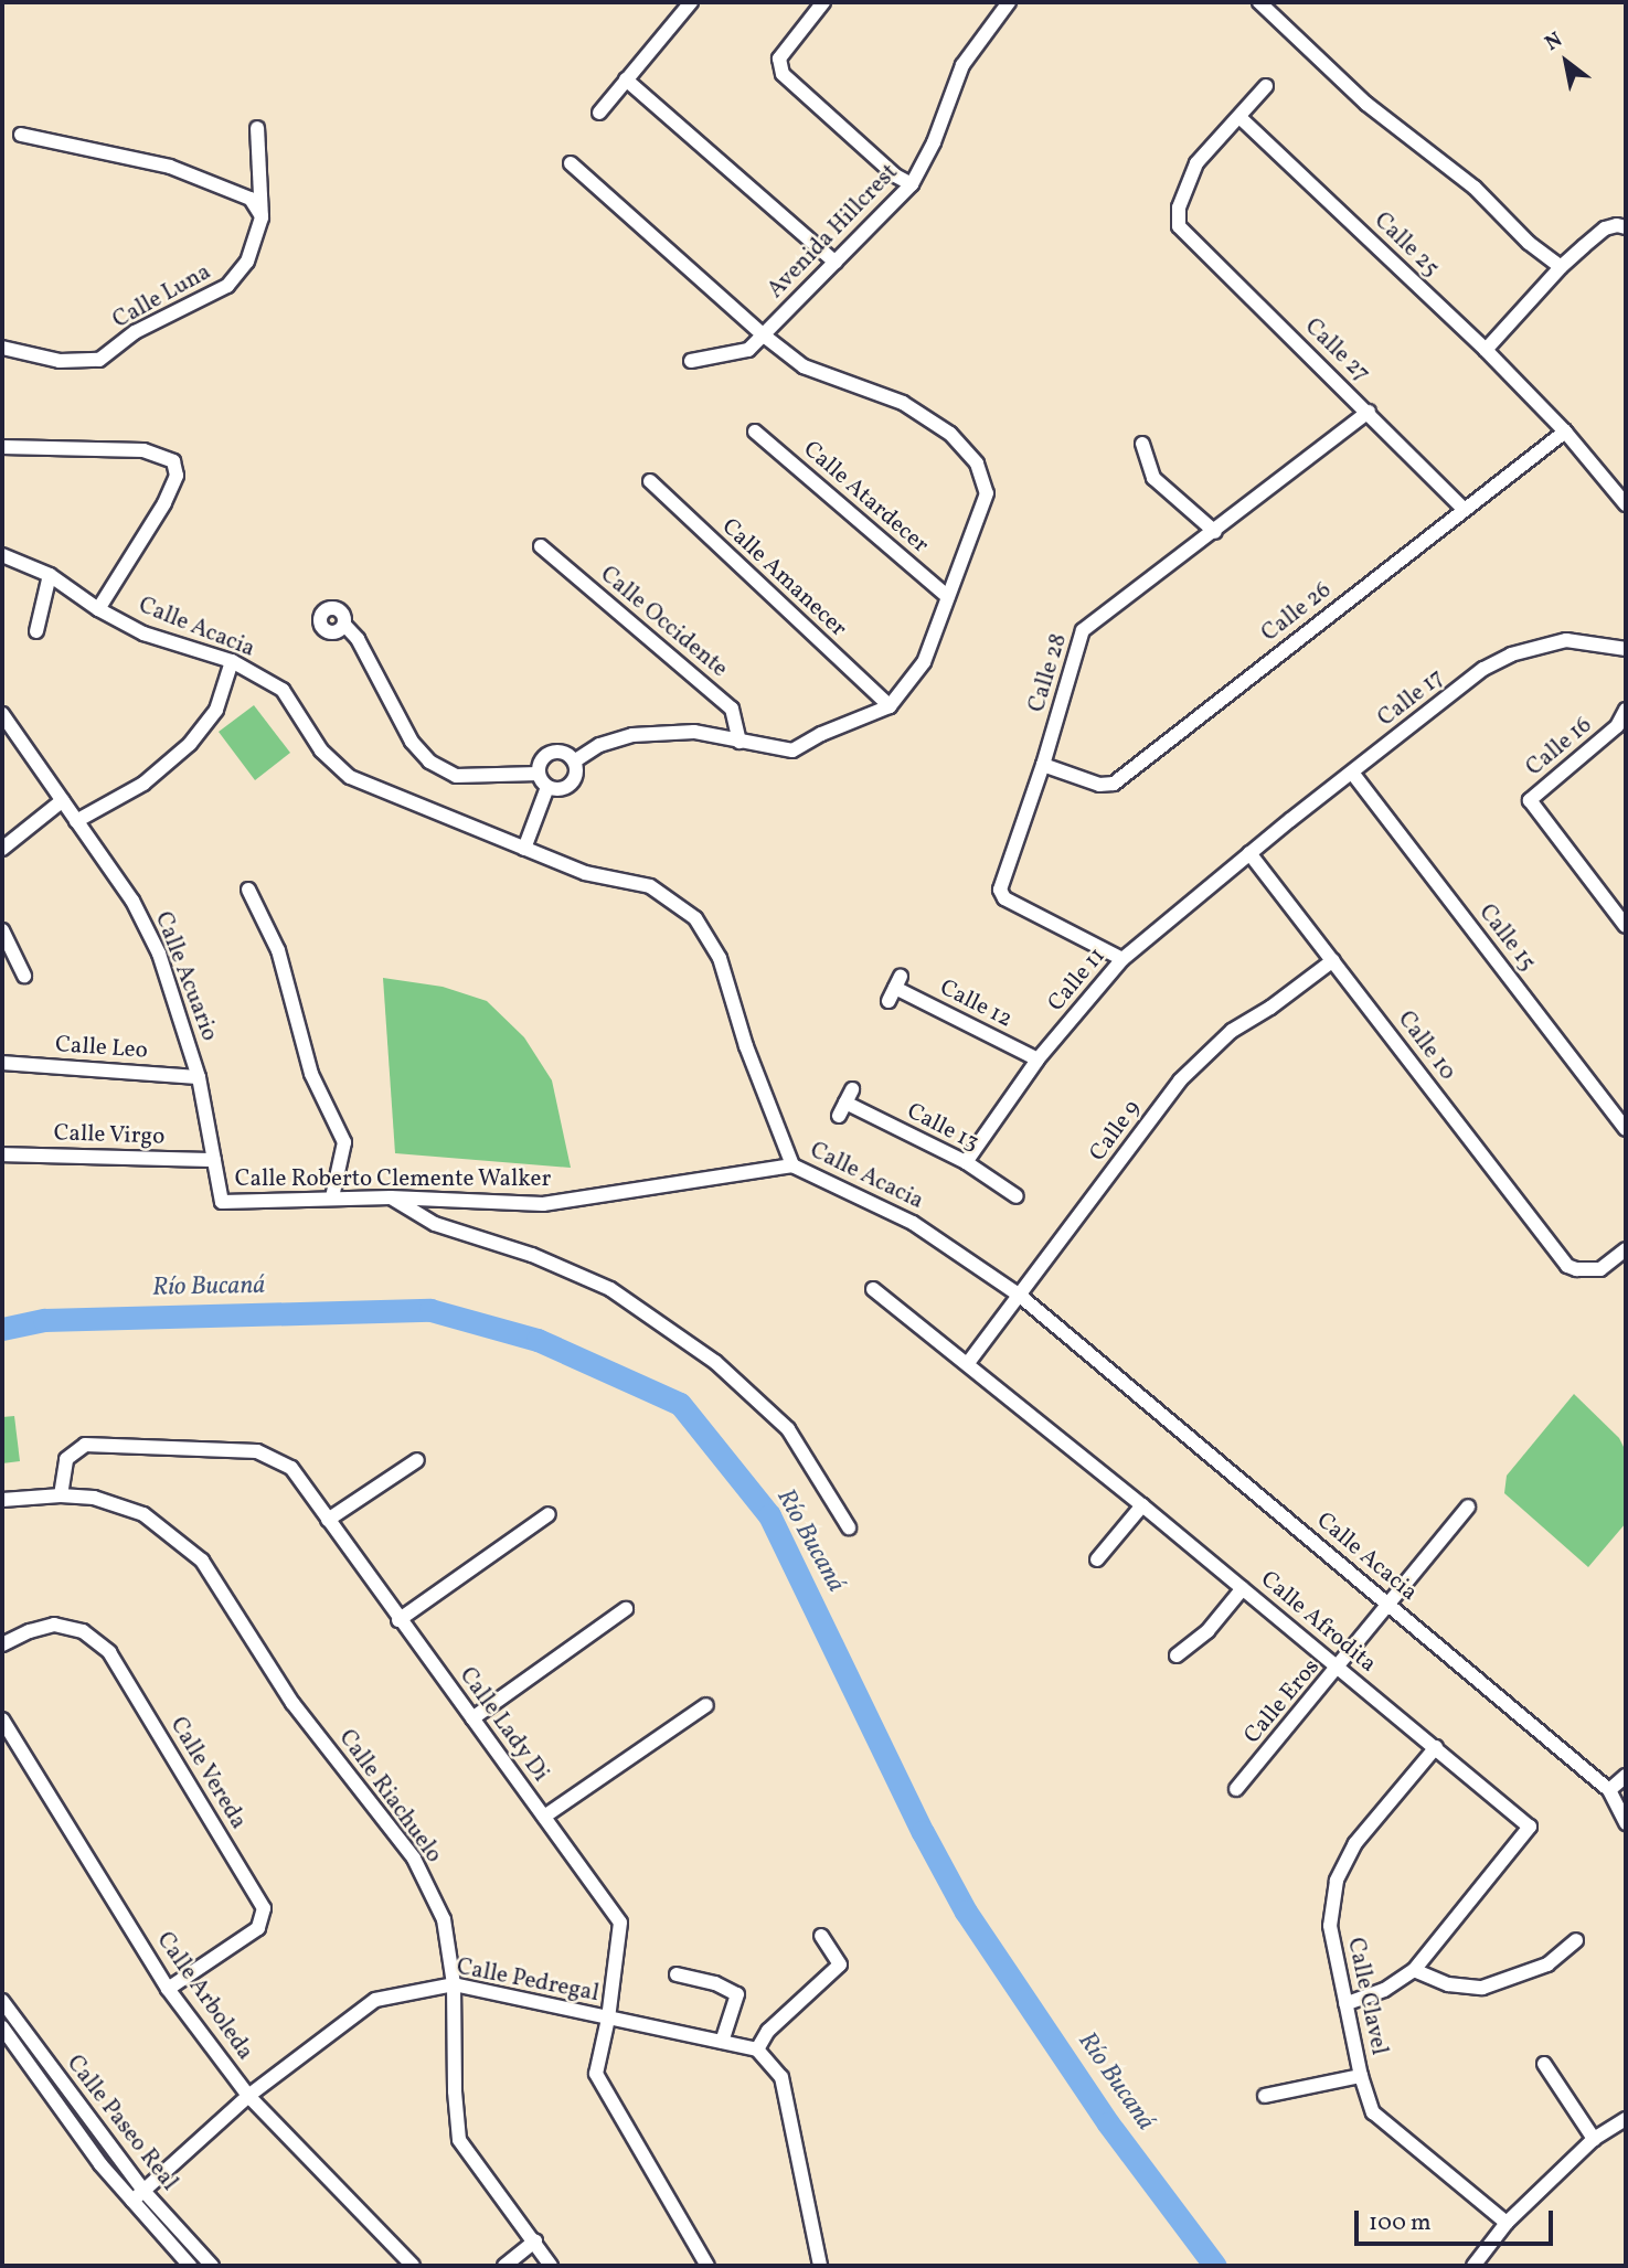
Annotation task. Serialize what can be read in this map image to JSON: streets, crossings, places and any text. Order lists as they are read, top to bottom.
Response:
{
  "streets": {
    "street": [
      "Avenida Hillcrest",
      "Calle 25",
      "Calle Luna",
      "Calle 27",
      "Calle Atardecer",
      "Calle Amanecer",
      "Calle 26",
      "Calle Occidente",
      "Calle Acacia",
      "Calle 28",
      "Calle 17",
      "Calle 16",
      "Calle 15",
      "Calle Acuario",
      "Calle 11",
      "Calle 12",
      "Calle 10",
      "Calle Leo",
      "Calle 13",
      "Calle 9",
      "Calle Virgo",
      "Calle Roberto Clemente Walker",
      "Calle Afrodita",
      "Calle Eros",
      "Calle Lady Di",
      "Calle Vereda",
      "Calle Riachuelo",
      "Calle Pedregal",
      "Calle Arboleda",
      "Calle Clavel",
      "Calle Paseo Real"
    ]
  },
  "crossings": [
    ["Calle 25", "Calle 27"],
    ["Calle 25", "Calle 26"],
    ["Calle 27", "Calle 26"],
    ["Calle 27", "Calle 28"],
    ["Calle 26", "Calle 28"],
    ["Calle Acacia", "Calle 9"],
    ["Calle Acacia", "Calle Roberto Clemente Walker"],
    ["Calle Acacia", "Calle Eros"],
    ["Calle 28", "Calle 11"],
    ["Calle 17", "Calle 15"],
    ["Calle 17", "Calle 11"],
    ["Calle 17", "Calle 10"],
    ["Calle Acuario", "Calle Leo"],
    ["Calle Acuario", "Calle Virgo"],
    ["Calle Acuario", "Calle Roberto Clemente Walker"],
    ["Calle 11", "Calle 12"],
    ["Calle 11", "Calle 10"],
    ["Calle 11", "Calle 13"],
    ["Calle 10", "Calle 9"],
    ["Calle 9", "Calle Afrodita"],
    ["Calle Afrodita", "Calle Eros"],
    ["Calle Afrodita", "Calle Clavel"],
    ["Calle Lady Di", "Calle Riachuelo"],
    ["Calle Lady Di", "Calle Pedregal"],
    ["Calle Vereda", "Calle Arboleda"],
    ["Calle Riachuelo", "Calle Pedregal"],
    ["Calle Pedregal", "Calle Arboleda"],
    ["Calle Pedregal", "Calle Paseo Real"]
  ],
  "water": ["Río Bucaná"],
  "scale_bar": "100 m",
  "north": "top left"
}
